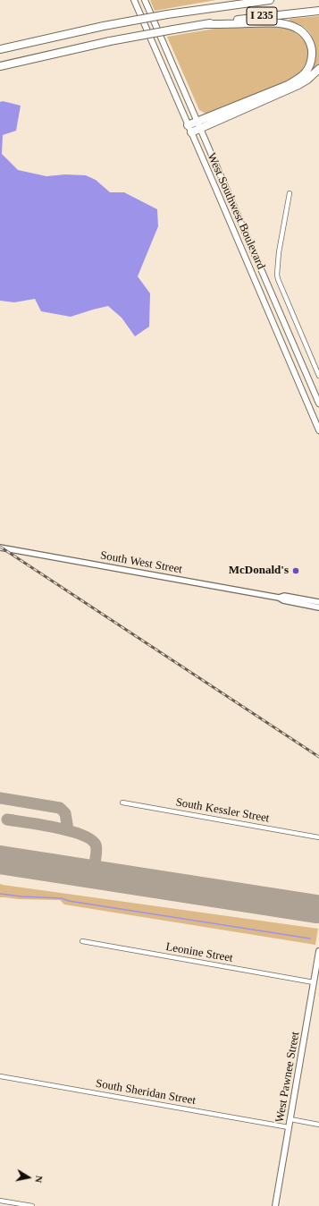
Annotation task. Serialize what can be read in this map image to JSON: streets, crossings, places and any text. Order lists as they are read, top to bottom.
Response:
{
  "streets": {
    "highway": ["I 235"],
    "main road": ["West Southwest Boulevard", "West Pawnee Street"],
    "street": [
      "South West Street",
      "South Kessler Street",
      "Leonine Street",
      "South Sheridan Street"
    ]
  },
  "crossings": [
    ["Leonine Street", "West Pawnee Street"],
    ["West Pawnee Street", "South Sheridan Street"]
  ],
  "places": ["McDonald's"],
  "north": "right"
}
